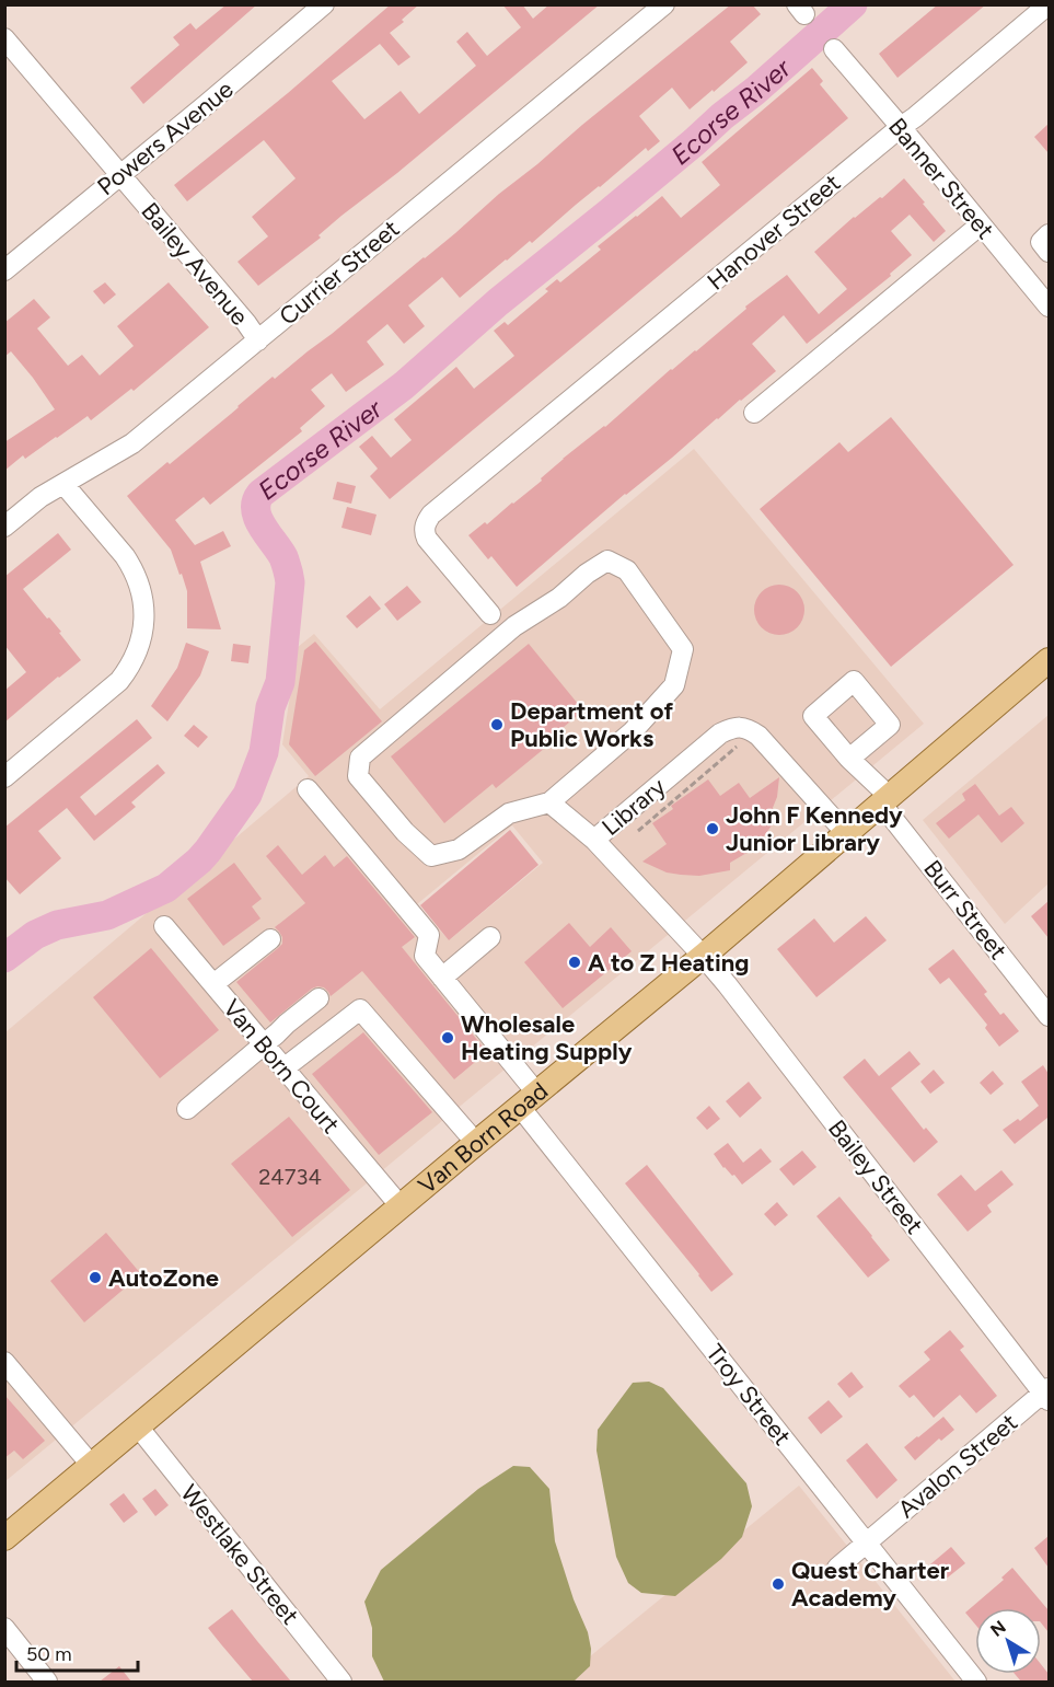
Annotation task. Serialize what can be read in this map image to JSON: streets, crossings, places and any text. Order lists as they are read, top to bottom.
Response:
{
  "streets": {
    "main road": ["Van Born Road"],
    "street": [
      "Powers Avenue",
      "Banner Street",
      "Hanover Street",
      "Bailey Avenue",
      "Currier Street",
      "Library",
      "Burr Street",
      "Van Born Court",
      "Bailey Street",
      "Troy Street",
      "Avalon Street",
      "Westlake Street"
    ]
  },
  "crossings": [
    ["Powers Avenue", "Bailey Avenue"],
    ["Banner Street", "Hanover Street"],
    ["Bailey Avenue", "Currier Street"],
    ["Library", "Van Born Road"],
    ["Library", "Bailey Street"],
    ["Burr Street", "Van Born Road"],
    ["Van Born Court", "Van Born Road"],
    ["Van Born Road", "Bailey Street"],
    ["Van Born Road", "Troy Street"],
    ["Van Born Road", "Westlake Street"],
    ["Bailey Street", "Avalon Street"],
    ["Troy Street", "Avalon Street"]
  ],
  "water": ["Ecorse River"],
  "places": [
    "Department of Public Works",
    "John F Kennedy Junior Library",
    "A to Z Heating",
    "Wholesale Heating Supply",
    "AutoZone",
    "Quest Charter Academy"
  ],
  "house_numbers": ["24734"],
  "scale_bar": "50 m",
  "north": "top left"
}
